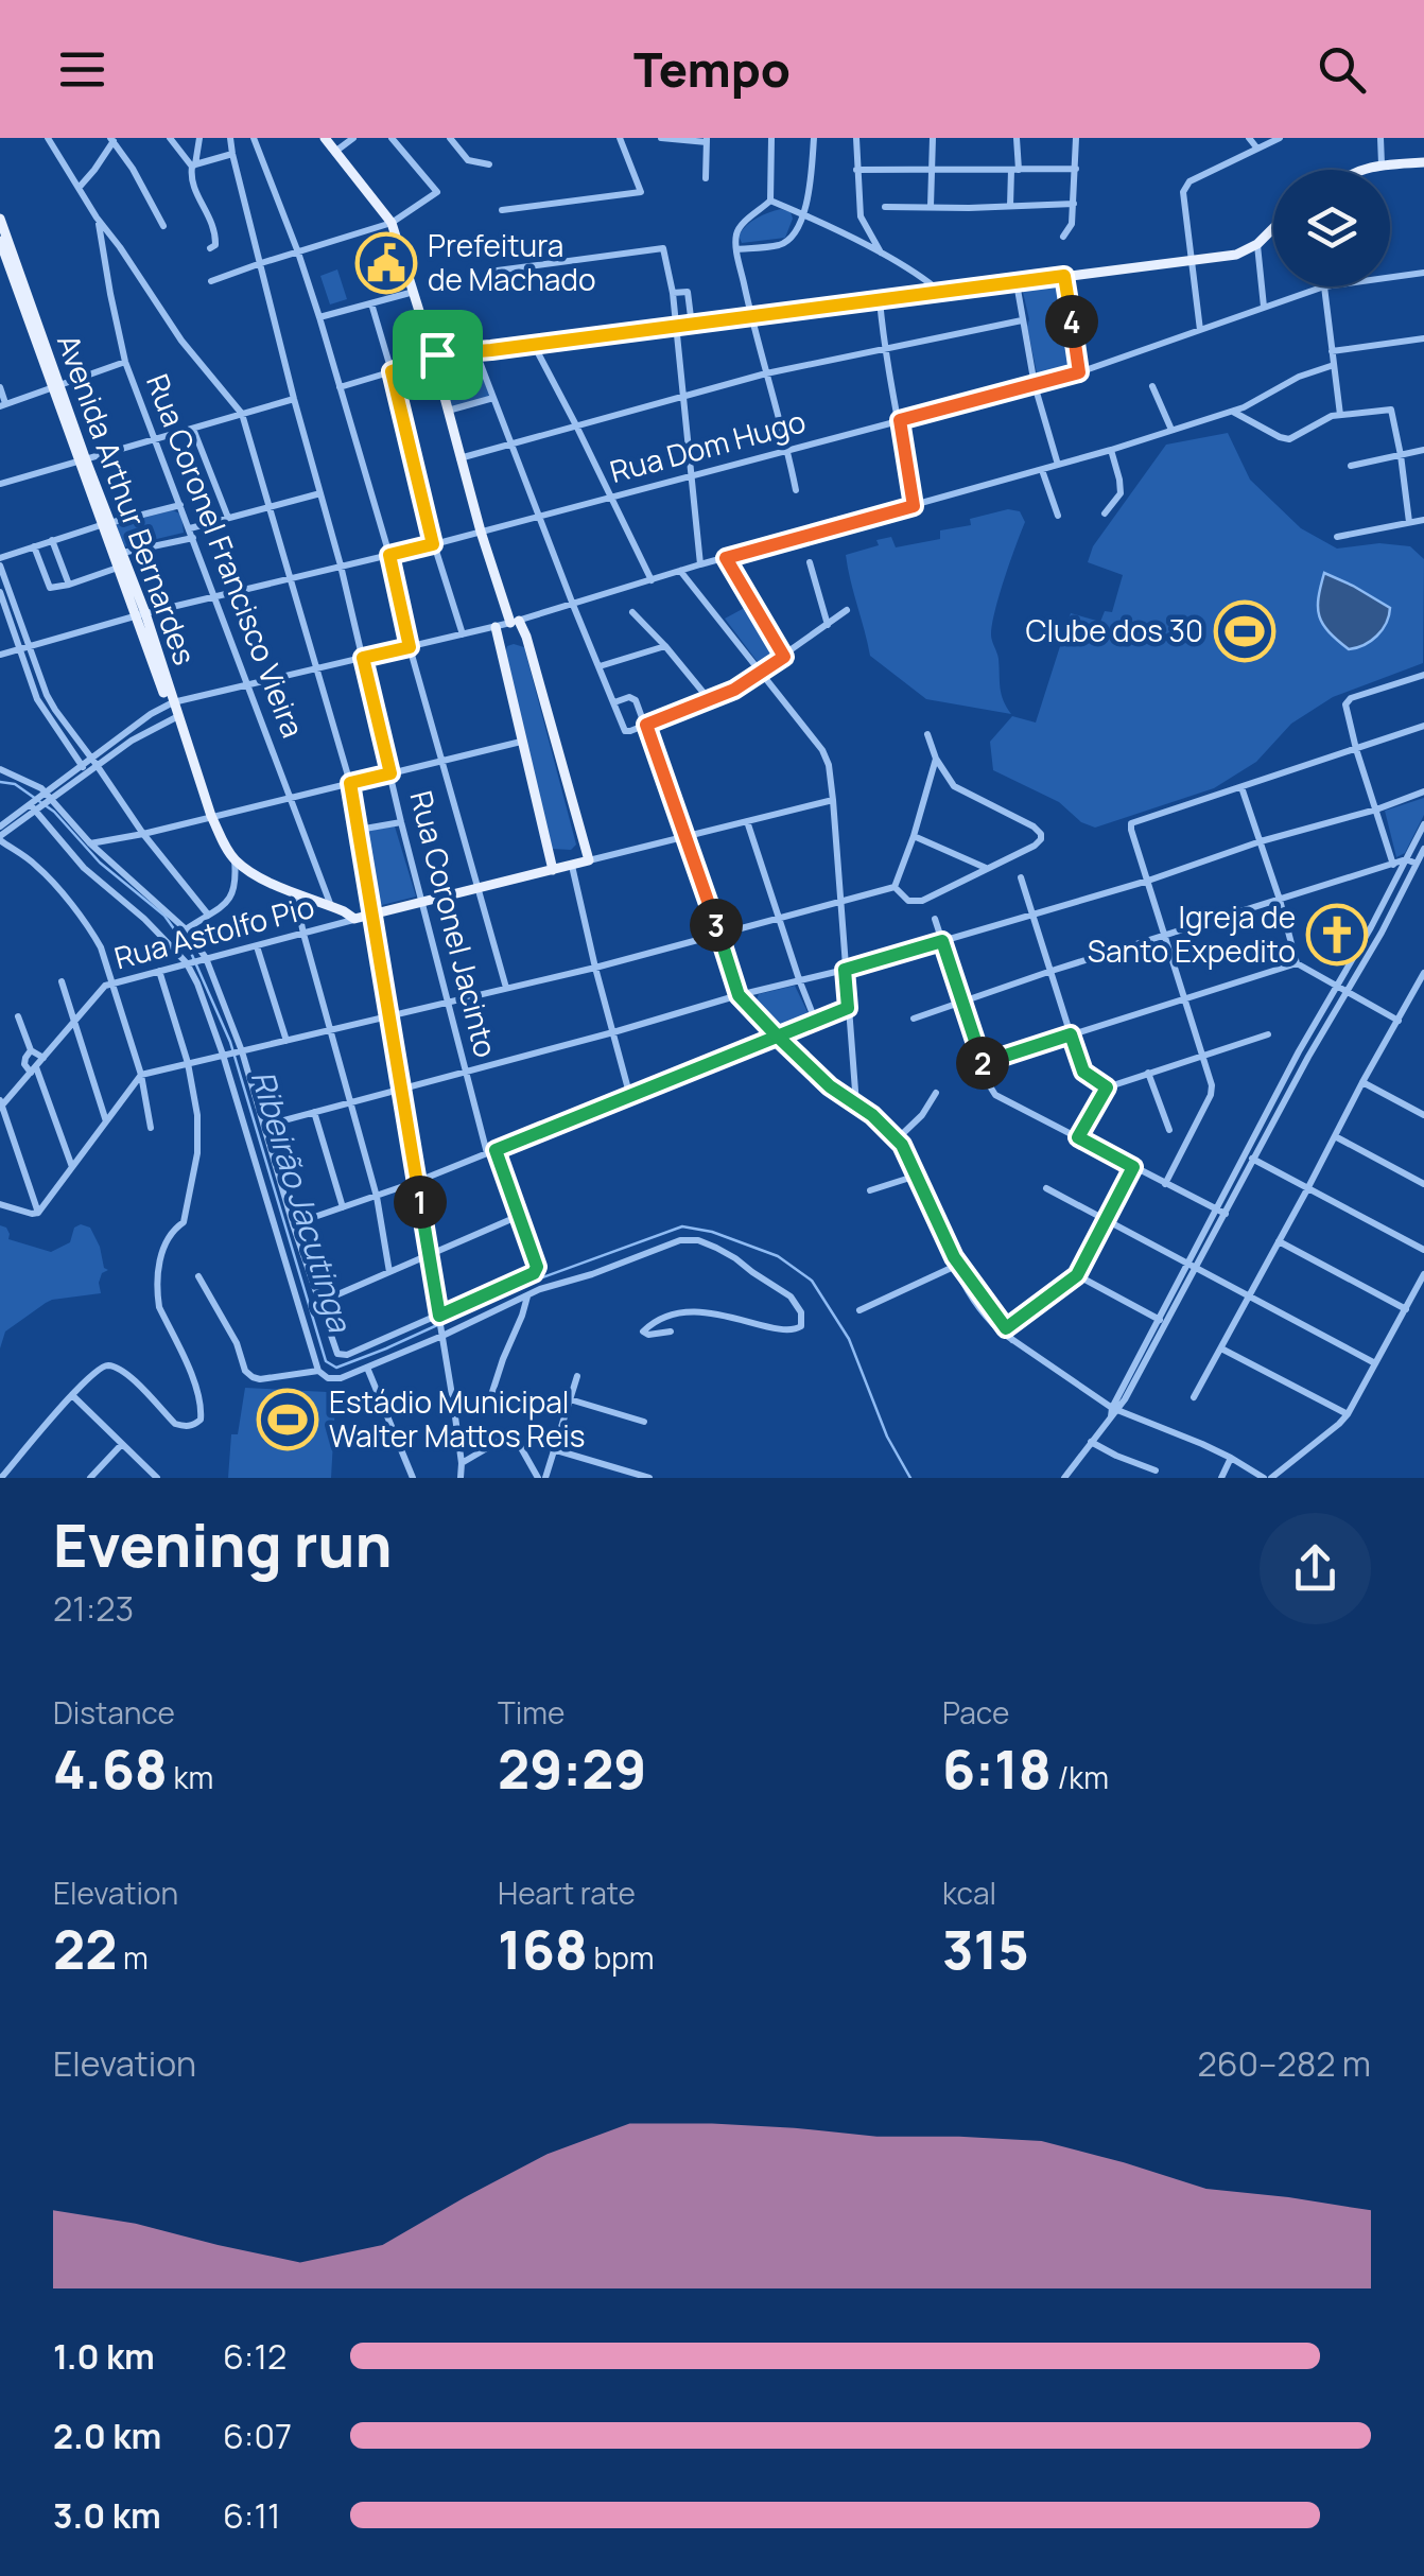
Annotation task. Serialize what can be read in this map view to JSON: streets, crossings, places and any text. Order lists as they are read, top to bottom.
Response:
{
  "streets": {
    "main road": ["Avenida Arthur Bernardes", "Rua Astolfo Pio"],
    "street": ["Rua Dom Hugo", "Rua Coronel Francisco Vieira", "Rua Coronel Jacinto"]
  },
  "crossings": [
    ["Rua Dom Hugo", "Avenida Arthur Bernardes"],
    ["Rua Dom Hugo", "Rua Coronel Francisco Vieira"],
    ["Rua Dom Hugo", "Rua Coronel Jacinto"],
    ["Rua Coronel Jacinto", "Rua Astolfo Pio"]
  ],
  "water": ["Ribeirão Jacutinga"],
  "places": {
    "public building": ["Prefeitura de Machado"],
    "sports": ["Clube dos 30", "Estádio Municipal Walter Mattos Reis"],
    "church": ["Igreja de Santo Expedito"]
  },
  "page": {
    "header": "Tempo",
    "pins": [
      "4",
      "3",
      "2",
      "1"
    ],
    "heading": ["Evening run", "21:23"],
    "stats": [
      ["Distance", "4.68 km"],
      ["Time", "29:29"],
      ["Pace", "6:18 /km"],
      ["Elevation", "22 m"],
      ["Heart rate", "168 bpm"],
      ["kcal", "315"]
    ],
    "chart": ["Elevation", "260–282 m"],
    "list": [
      {
        "name": "1.0 km",
        "note": "6:12"
      },
      {
        "name": "2.0 km",
        "note": "6:07"
      },
      {
        "name": "3.0 km",
        "note": "6:11"
      }
    ]
  }
}
